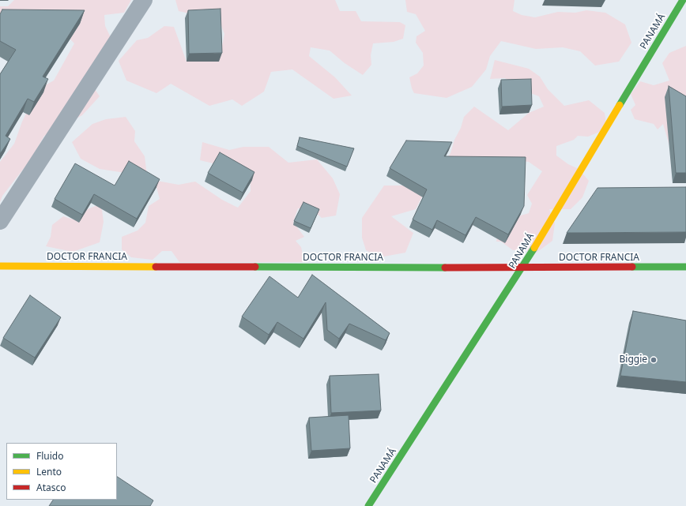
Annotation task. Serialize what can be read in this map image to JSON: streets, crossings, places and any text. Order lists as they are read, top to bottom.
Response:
{
  "streets": {
    "street": ["PANAMÁ", "DOCTOR FRANCIA"]
  },
  "crossings": [
    ["PANAMÁ", "DOCTOR FRANCIA"]
  ],
  "places": ["Biggie"],
  "legend": ["Fluido", "Lento", "Atasco"]
}
